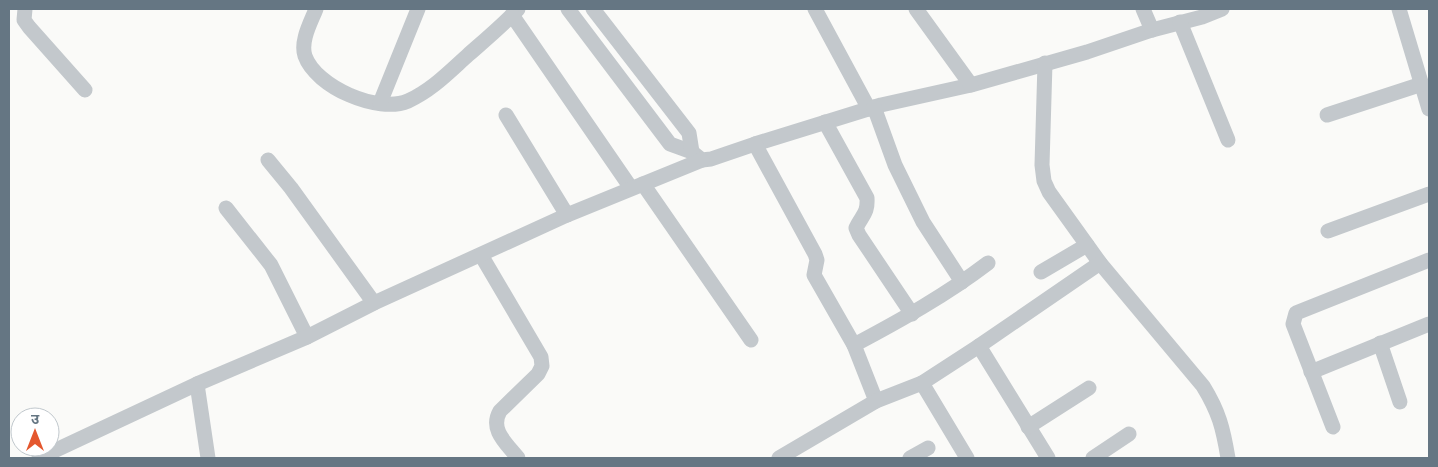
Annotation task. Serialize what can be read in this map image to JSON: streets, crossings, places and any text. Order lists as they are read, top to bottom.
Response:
{
  "north": "top"
}
